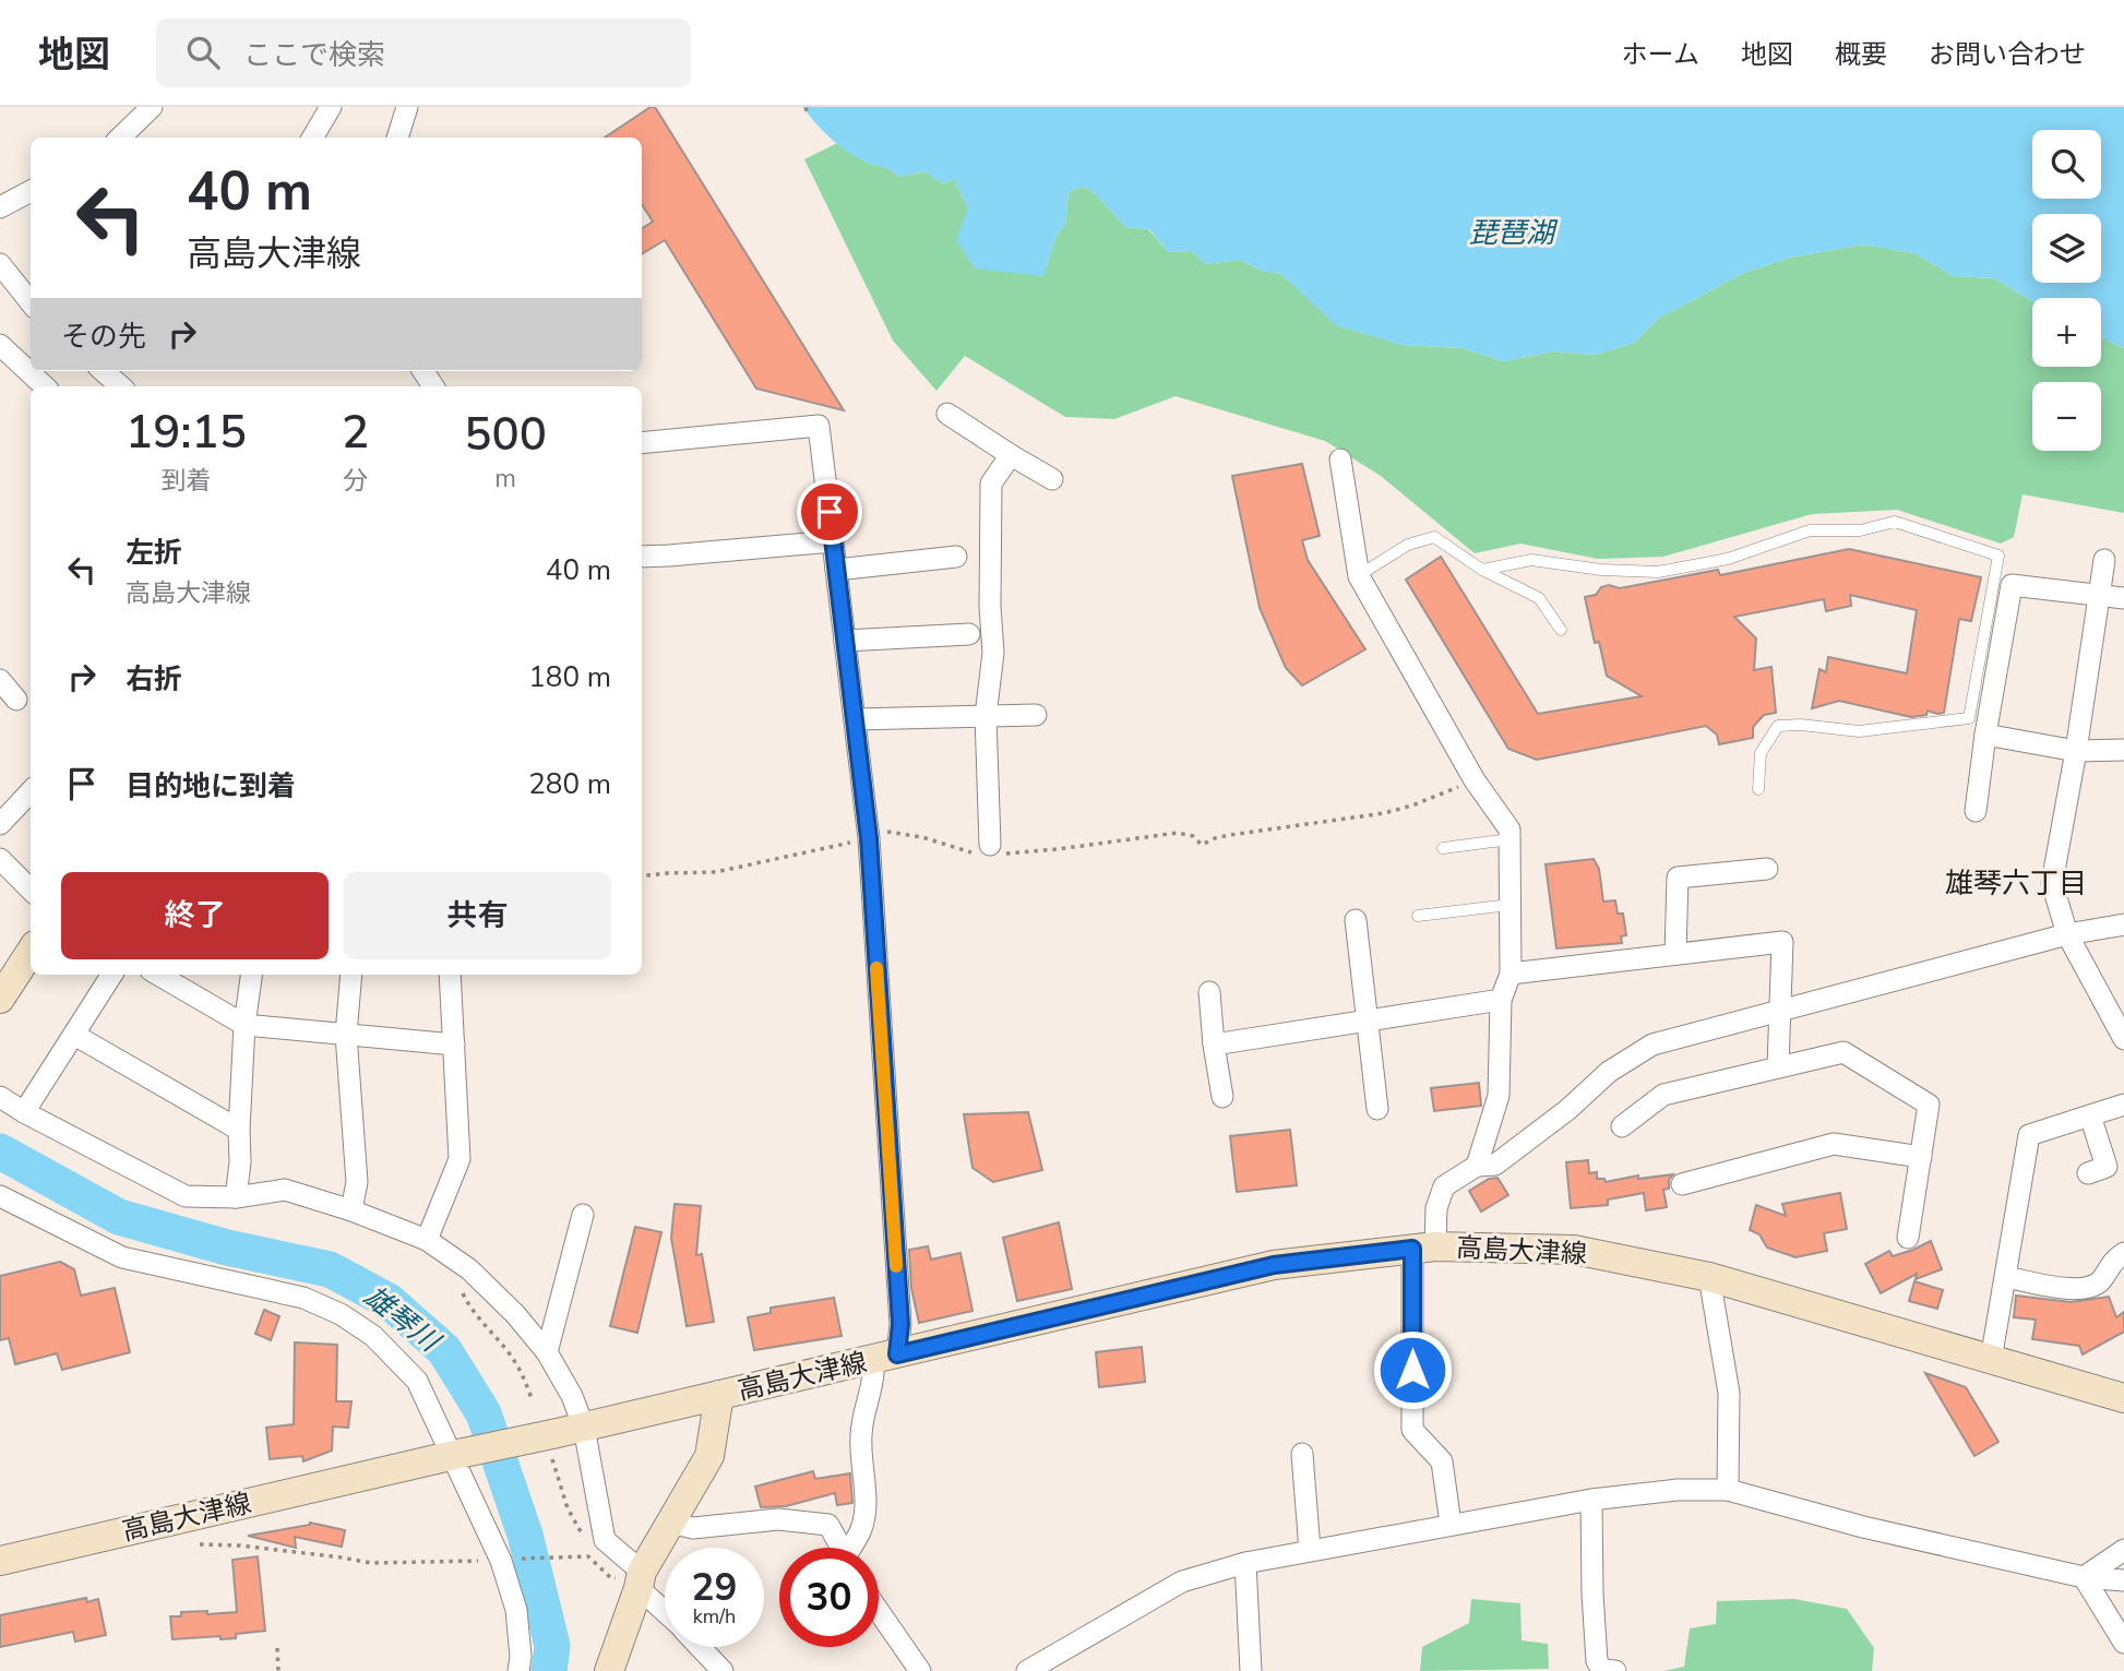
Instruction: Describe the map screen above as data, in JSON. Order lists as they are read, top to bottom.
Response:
{
  "streets": {
    "main road": ["高島大津線"]
  },
  "districts": ["雄琴六丁目"],
  "water": ["琵琶湖", "雄琴川"],
  "page": {
    "header": "地図",
    "search": "ここで検索",
    "nav": [
      "ホーム",
      "地図",
      "概要",
      "お問い合わせ"
    ],
    "map_buttons": ["+", "−"],
    "turn": ["40 m", "高島大津線"],
    "then": "その先",
    "eta": [
      "19:15",
      "到着",
      "2",
      "分",
      "500",
      "m"
    ],
    "list": [
      {
        "name": "左折",
        "note": "高島大津線",
        "value": "40 m"
      },
      {
        "name": "右折",
        "value": "180 m"
      },
      {
        "name": "目的地に到着",
        "value": "280 m"
      }
    ],
    "buttons": ["終了", "共有"],
    "speed": "29 km/h",
    "limit": "30"
  }
}
